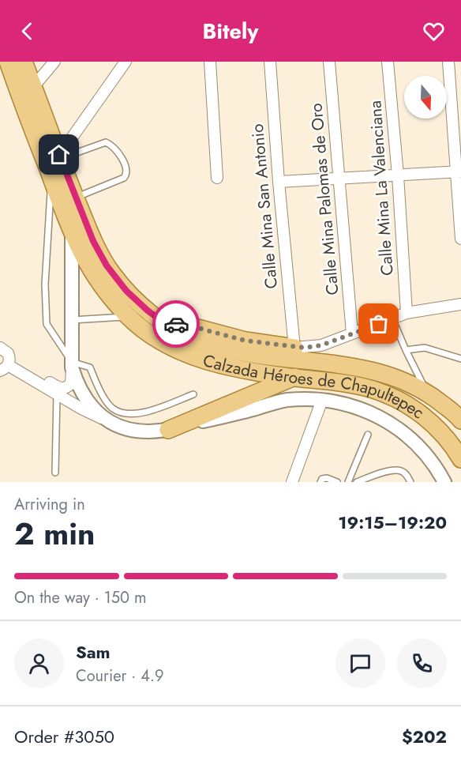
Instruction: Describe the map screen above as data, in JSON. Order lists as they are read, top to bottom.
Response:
{
  "streets": {
    "main road": ["Calzada Héroes de Chapultepec"],
    "street": ["Calle Mina La Valenciana", "Calle Mina Palomas de Oro", "Calle Mina San Antonio"]
  },
  "north": "bottom",
  "page": {
    "header": "Bitely",
    "heading": ["2 min", "Arriving in", "19:15–19:20"],
    "panel": [
      "Sam",
      "Courier · 4.9",
      "Order #3050",
      "$202"
    ],
    "bar": "On the way · 150 m"
  }
}
